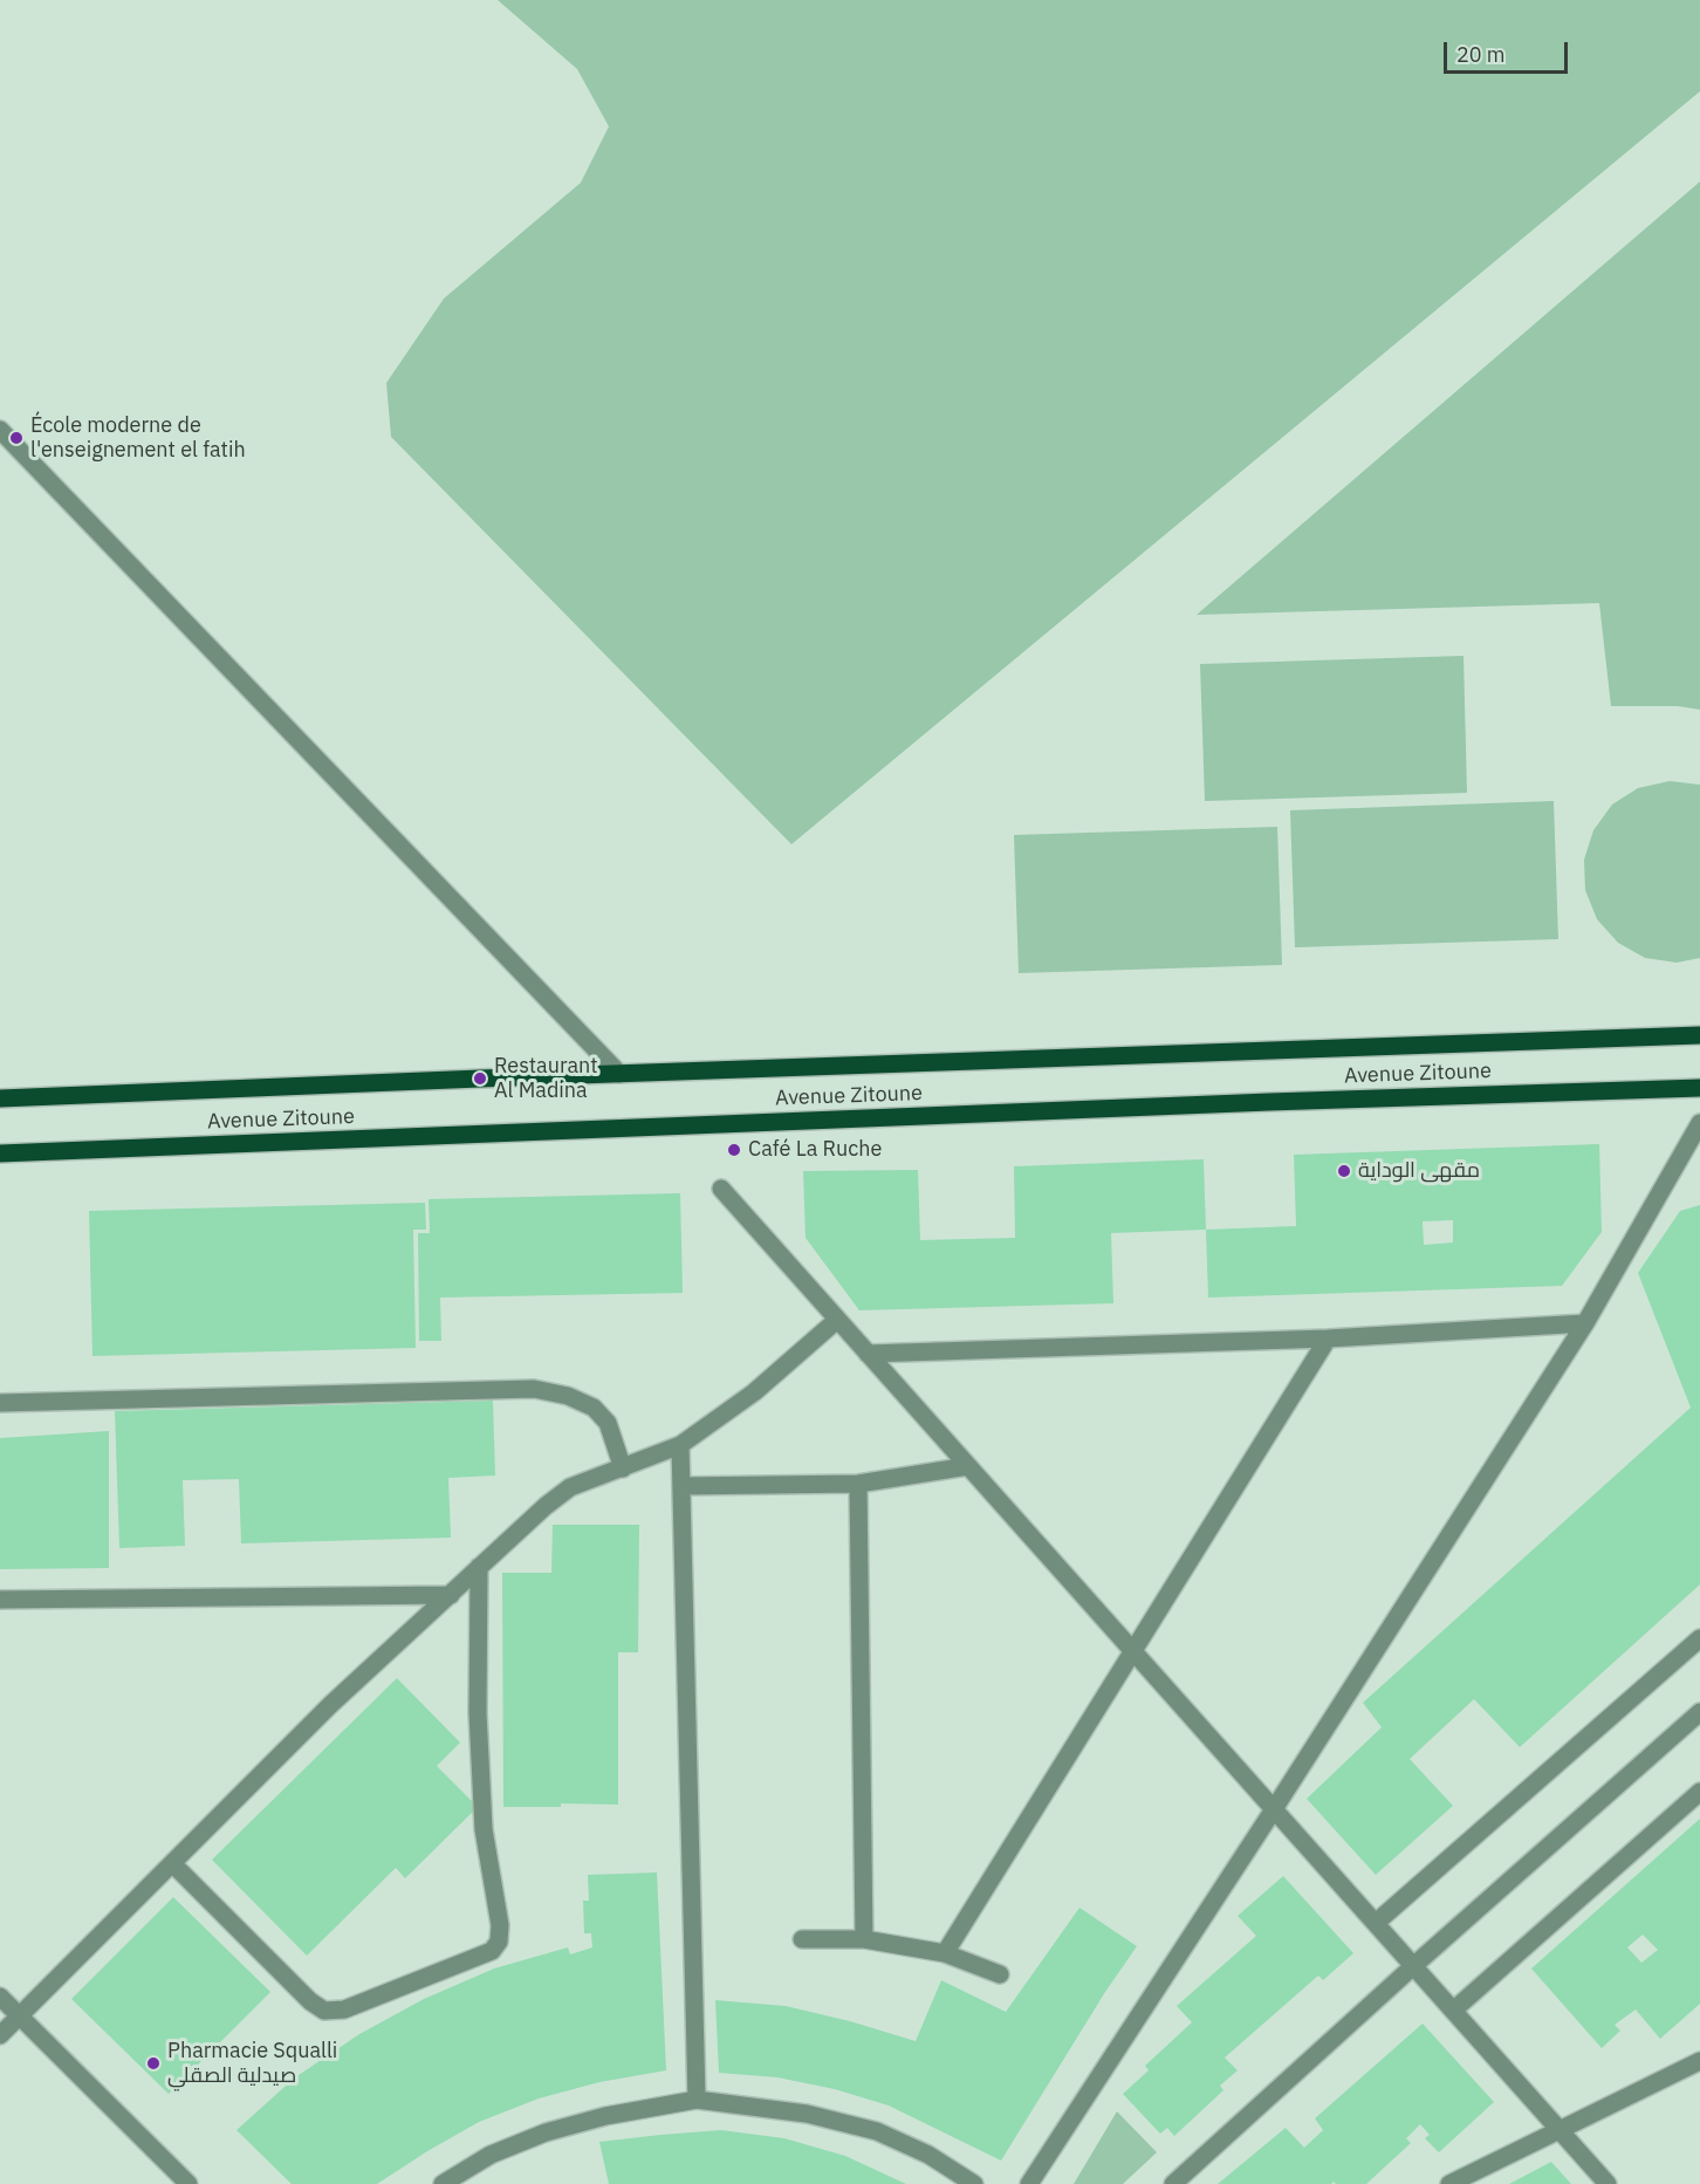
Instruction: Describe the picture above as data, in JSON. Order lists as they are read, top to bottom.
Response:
{
  "streets": {
    "main road": ["Avenue Zitoune"]
  },
  "places": [
    "École moderne de l'enseignement el fatih",
    "Restaurant Al Madina",
    "Café La Ruche",
    "مقهى الوداية",
    "Pharmacie Squalli صيدلية الصقلي"
  ],
  "scale_bar": "20 m"
}
